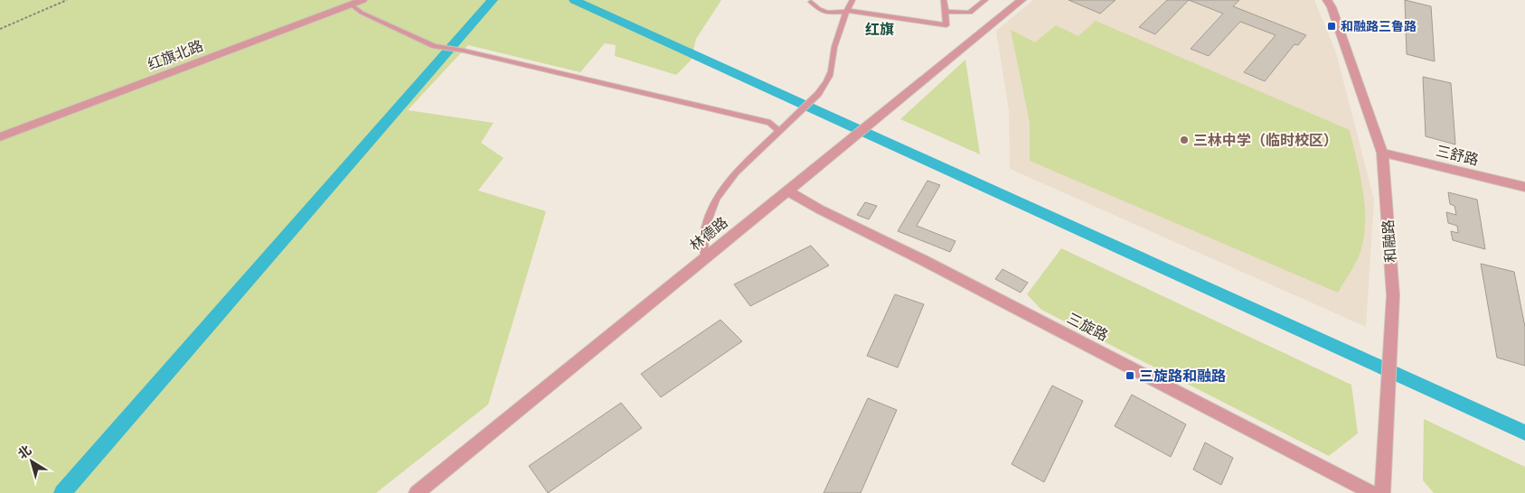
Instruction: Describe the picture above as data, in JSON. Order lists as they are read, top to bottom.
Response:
{
  "streets": {
    "street": [
      "红旗北路",
      "三舒路",
      "林德路",
      "和融路",
      "三旋路"
    ]
  },
  "crossings": [
    ["三舒路", "和融路"],
    ["林德路", "三旋路"]
  ],
  "districts": ["红旗"],
  "places": {
    "transit": ["和融路三鲁路", "三旋路和融路"],
    "other": ["三林中学（临时校区）"]
  },
  "north": "top left"
}
